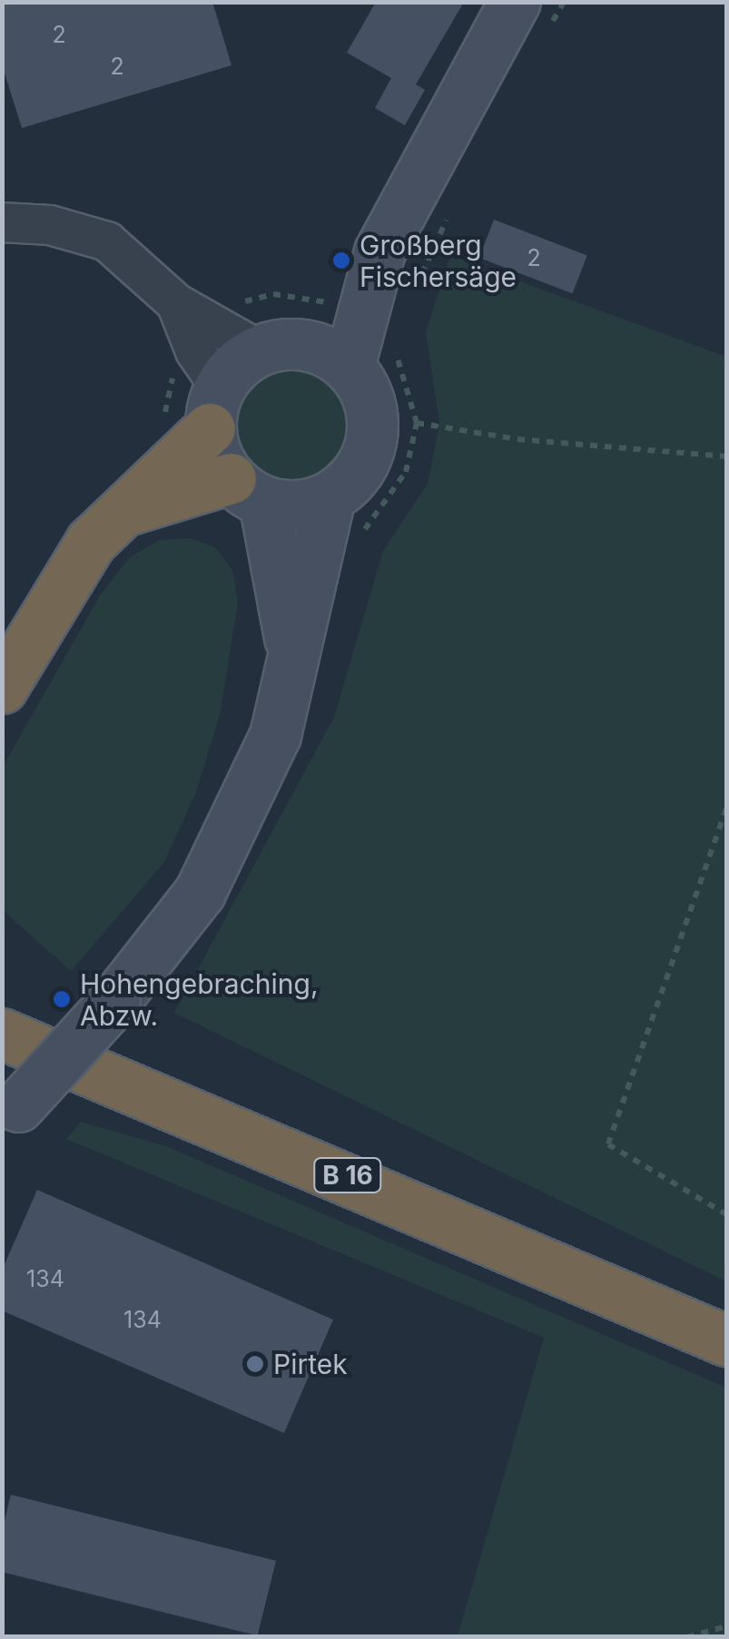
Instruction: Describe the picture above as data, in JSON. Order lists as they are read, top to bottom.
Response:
{
  "streets": {
    "highway": ["B 16"]
  },
  "places": ["Großberg Fischersäge", "Hohengebraching, Abzw.", "Pirtek"],
  "house_numbers": [
    "2",
    "2",
    "2",
    "134",
    "134"
  ]
}
